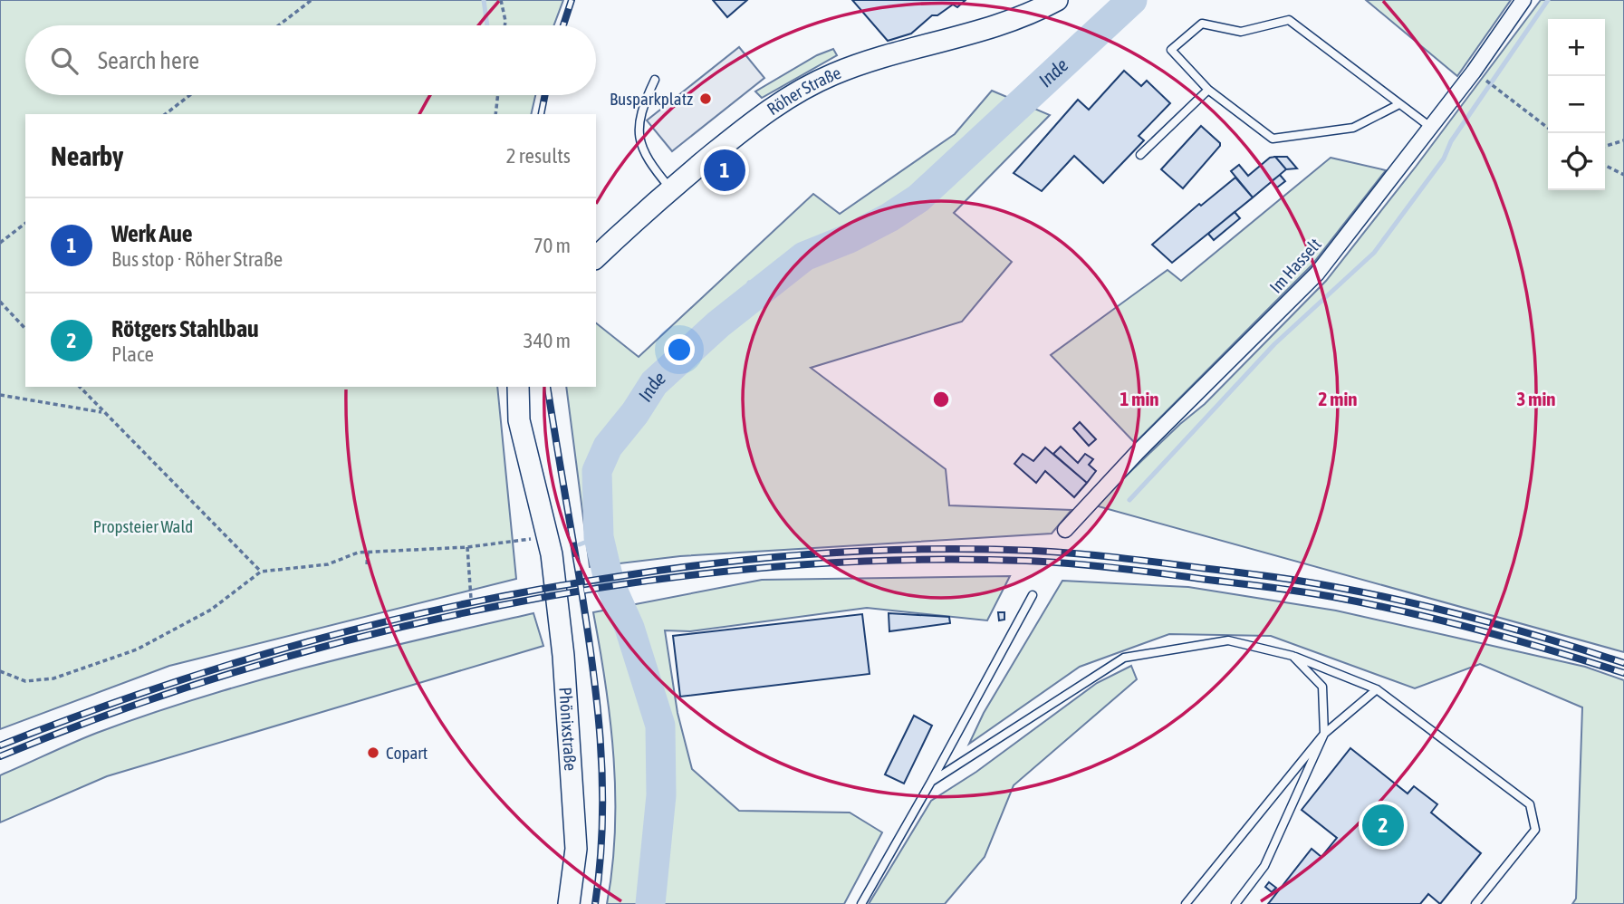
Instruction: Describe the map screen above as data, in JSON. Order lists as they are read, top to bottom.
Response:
{
  "streets": {
    "main road": ["Röher Straße", "Phönixstraße"],
    "street": ["Im Hasselt"]
  },
  "water": ["Inde"],
  "parks": ["Propsteier Wald"],
  "places": ["Busparkplatz", "Copart"],
  "page": {
    "map_buttons": ["+", "−"],
    "search": "Search here",
    "heading": ["Nearby", "2 results"],
    "pins": ["1", "2"],
    "list": [
      {
        "mark": "1",
        "name": "Werk Aue",
        "note": "Bus stop · Röher Straße",
        "value": "70 m"
      },
      {
        "mark": "2",
        "name": "Rötgers Stahlbau",
        "note": "Place",
        "value": "340 m"
      }
    ]
  },
  "rings": ["1 min", "2 min", "3 min"]
}
